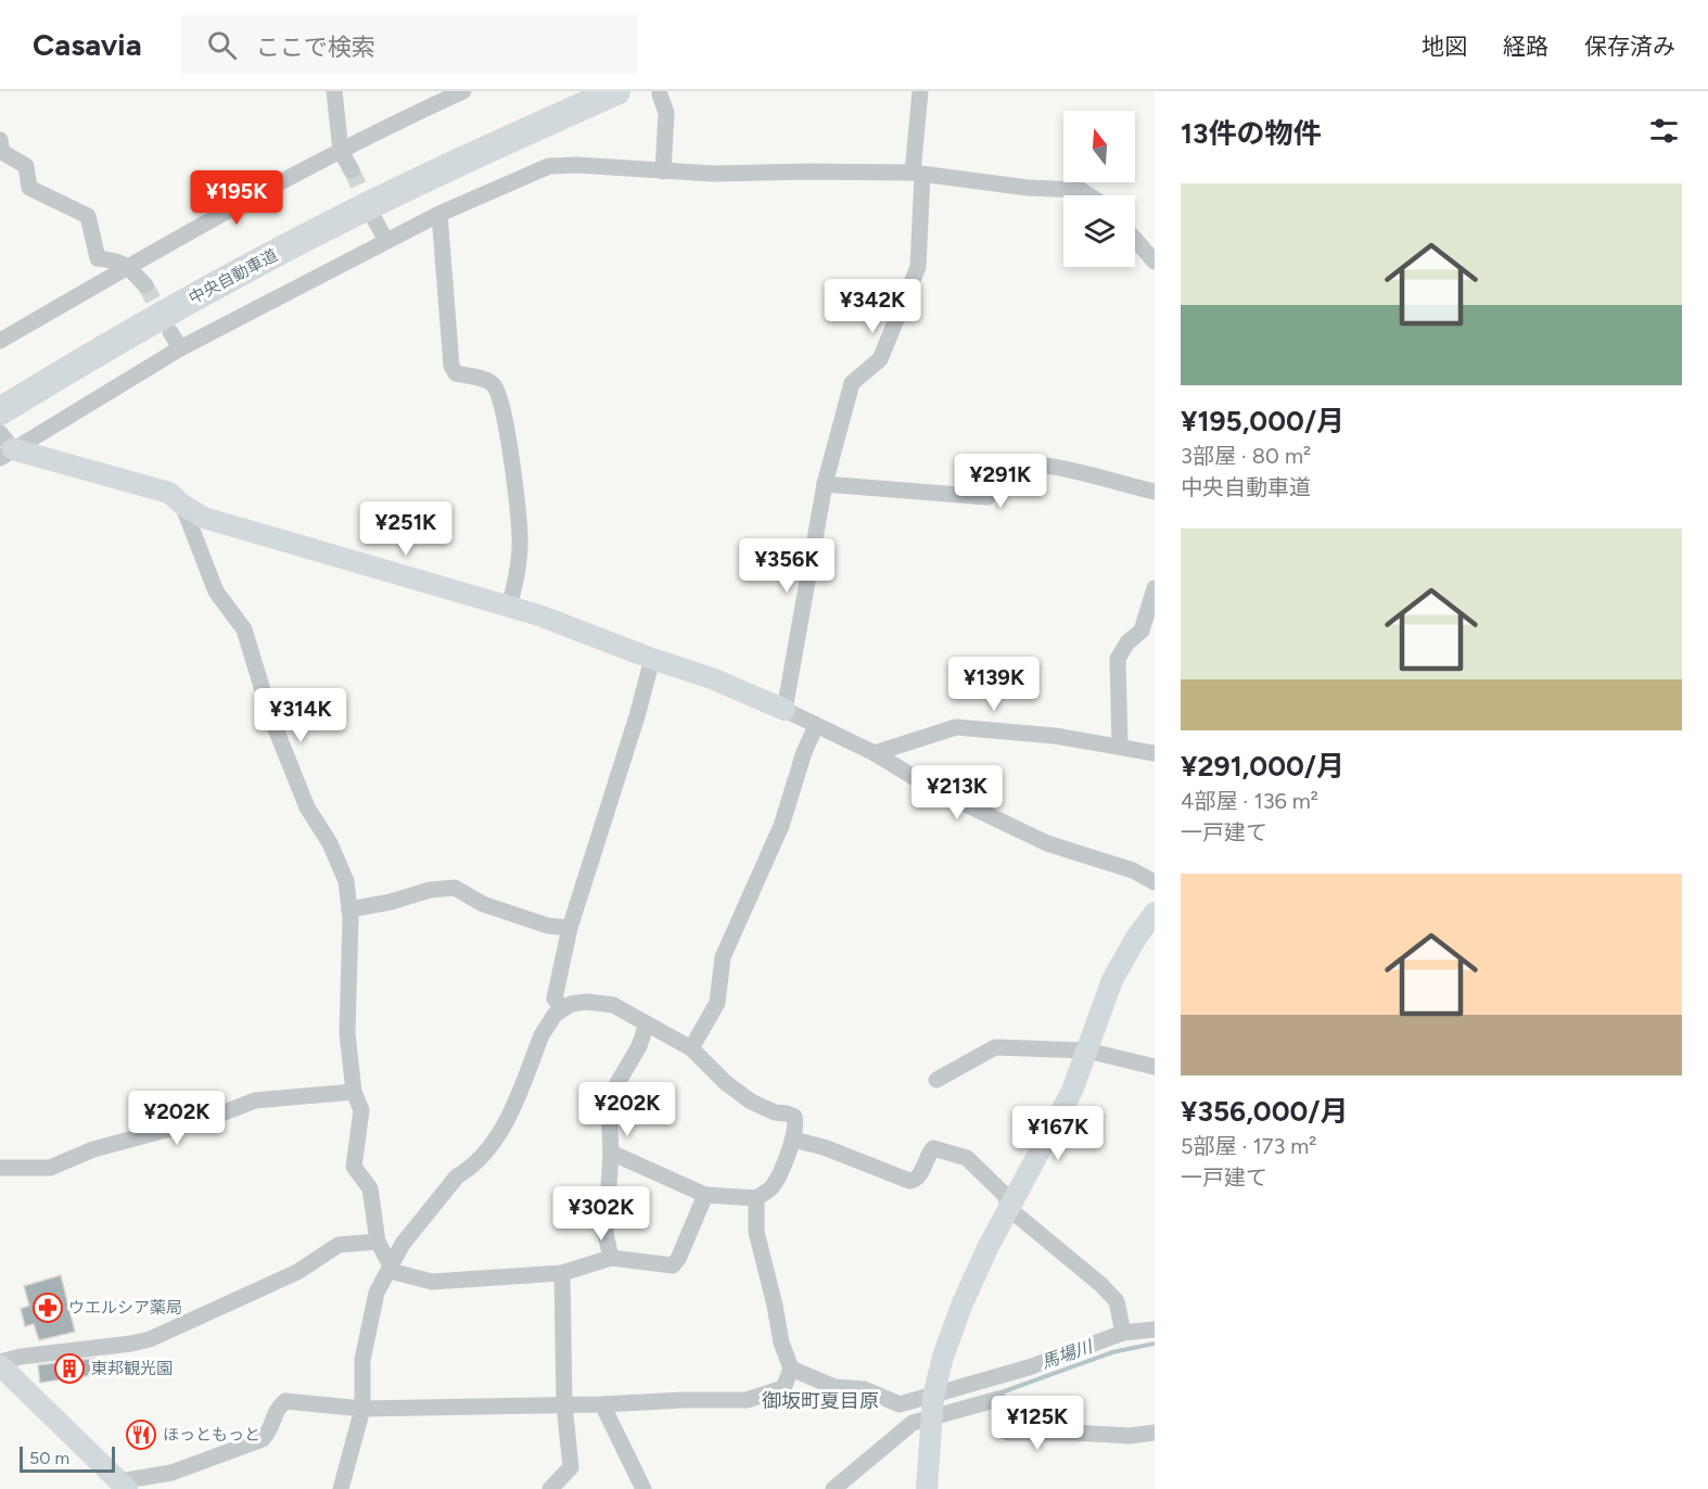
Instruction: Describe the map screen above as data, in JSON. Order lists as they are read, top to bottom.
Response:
{
  "streets": {
    "highway": ["中央自動車道"]
  },
  "districts": ["御坂町夏目原"],
  "water": ["馬場川"],
  "places": {
    "pharmacy": ["ウエルシア薬局"],
    "building": ["東邦観光園"],
    "restaurant": ["ほっともっと"]
  },
  "scale_bar": "50 m",
  "north": "top",
  "page": {
    "header": "Casavia",
    "search": "ここで検索",
    "nav": ["地図", "経路", "保存済み"],
    "heading": "13件の物件",
    "list": [
      {
        "name": "¥195,000/月",
        "note": "3部屋 · 80 m² · 中央自動車道"
      },
      {
        "name": "¥291,000/月",
        "note": "4部屋 · 136 m² · 一戸建て"
      },
      {
        "name": "¥356,000/月",
        "note": "5部屋 · 173 m² · 一戸建て"
      }
    ],
    "price": [
      "¥195K",
      "¥342K",
      "¥291K",
      "¥251K",
      "¥356K",
      "¥139K",
      "¥314K",
      "¥213K",
      "¥202K",
      "¥202K",
      "¥167K",
      "¥302K",
      "¥125K"
    ],
    "scale": "50 m"
  }
}
